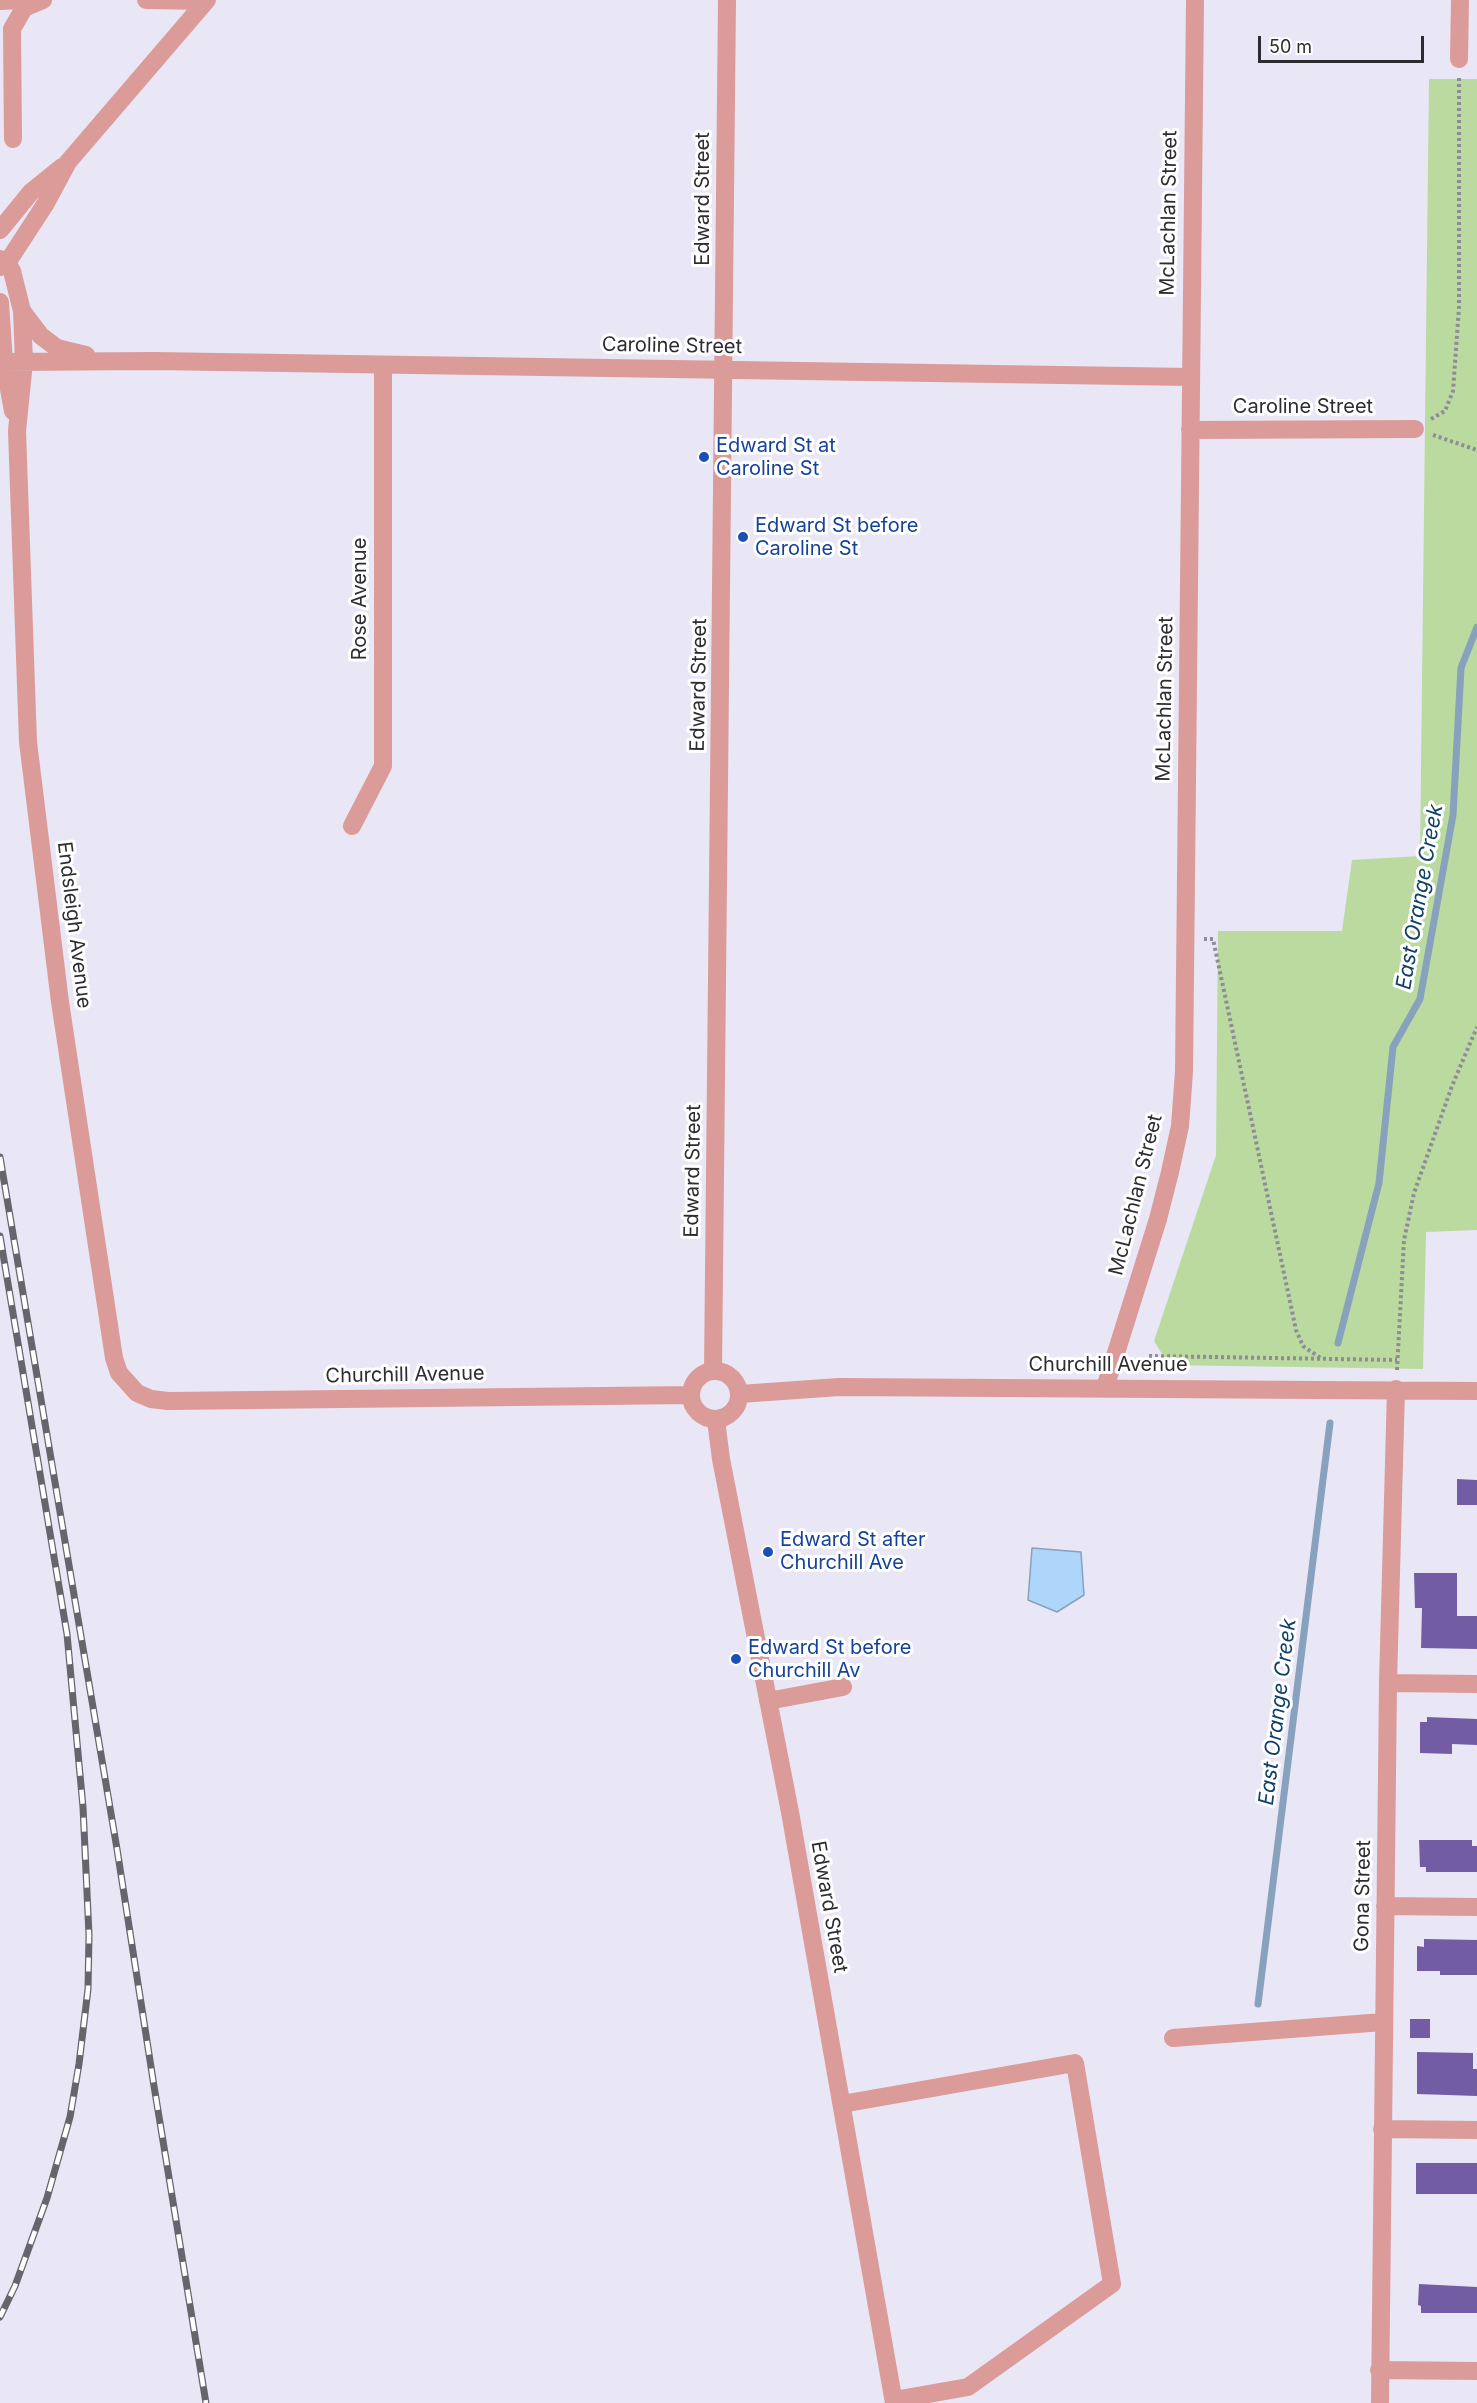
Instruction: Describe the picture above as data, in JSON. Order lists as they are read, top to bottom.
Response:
{
  "streets": {
    "street": [
      "Edward Street",
      "McLachlan Street",
      "Caroline Street",
      "Rose Avenue",
      "Endsleigh Avenue",
      "Churchill Avenue",
      "Gona Street"
    ]
  },
  "crossings": [
    ["Edward Street", "Caroline Street"],
    ["Edward Street", "Churchill Avenue"],
    ["McLachlan Street", "Caroline Street"],
    ["McLachlan Street", "Churchill Avenue"],
    ["Caroline Street", "Rose Avenue"],
    ["Caroline Street", "Endsleigh Avenue"],
    ["Endsleigh Avenue", "Churchill Avenue"],
    ["Churchill Avenue", "Gona Street"]
  ],
  "water": ["East Orange Creek"],
  "places": [
    "Edward St at Caroline St",
    "Edward St before Caroline St",
    "Edward St after Churchill Ave",
    "Edward St before Churchill Av"
  ],
  "scale_bar": "50 m"
}
